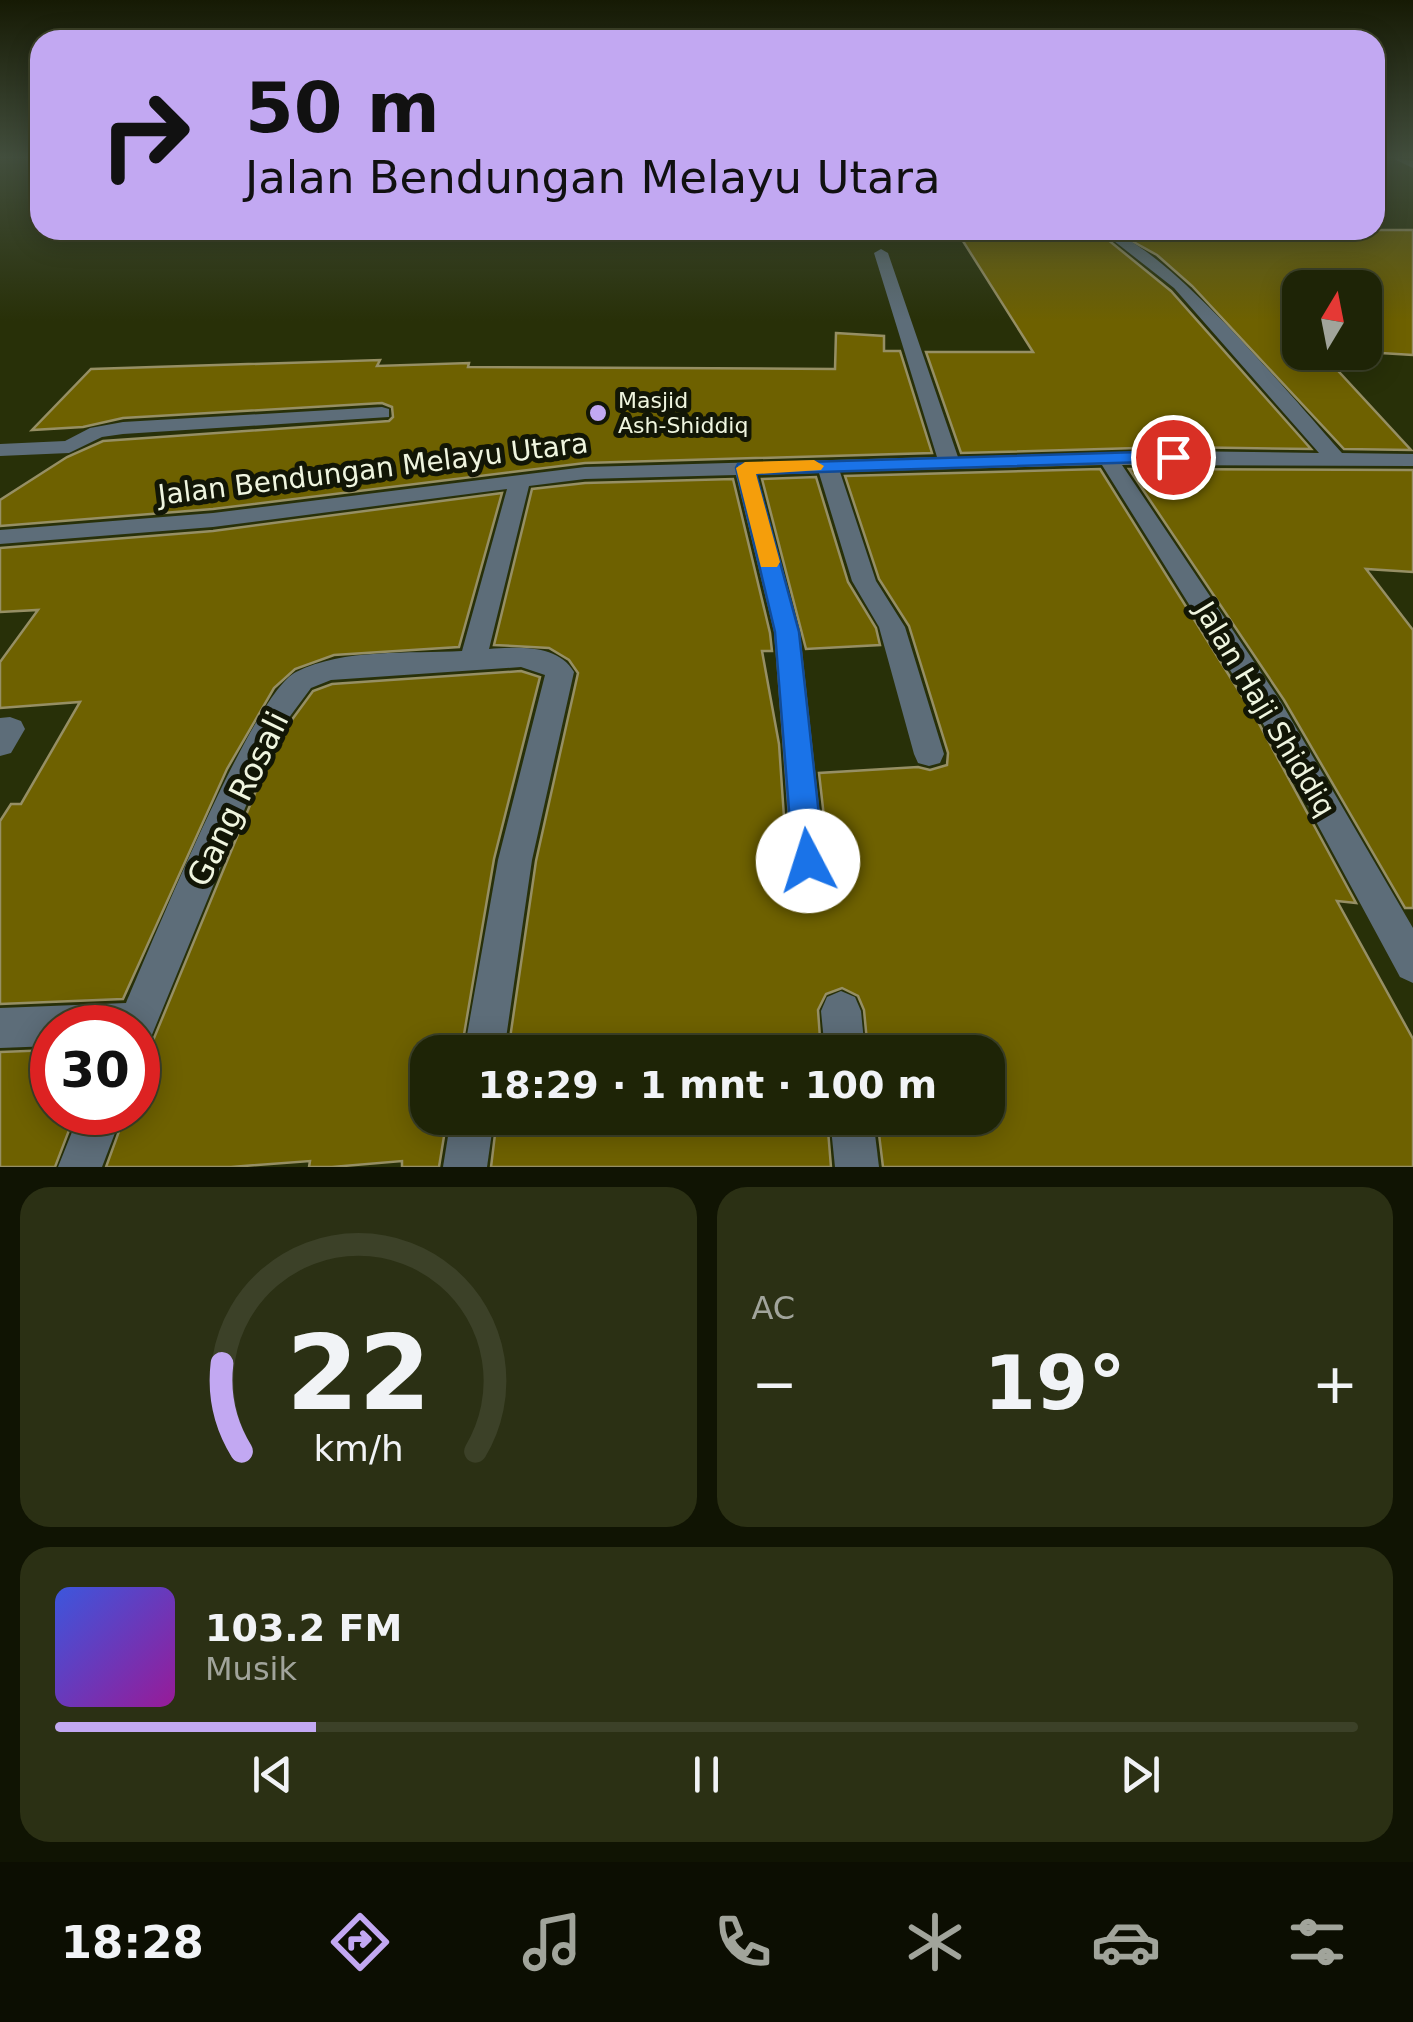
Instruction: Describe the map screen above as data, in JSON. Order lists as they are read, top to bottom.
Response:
{
  "streets": {
    "street": ["Jalan Bendungan Melayu Utara", "Jalan Haji Shiddiq", "Gang Rosali"]
  },
  "crossings": [
    ["Jalan Bendungan Melayu Utara", "Jalan Haji Shiddiq"]
  ],
  "places": ["Masjid Ash-Shiddiq"],
  "north": "top",
  "page": {
    "turn": ["50 m", "Jalan Bendungan Melayu Utara"],
    "limit": "30",
    "trip": "18:29 · 1 mnt · 100 m",
    "tile": "AC",
    "heat": ["−", "19°", "+"],
    "song": ["103.2 FM", "Musik"],
    "tabs": "18:28",
    "gauge": ["22", "km/h"]
  }
}
